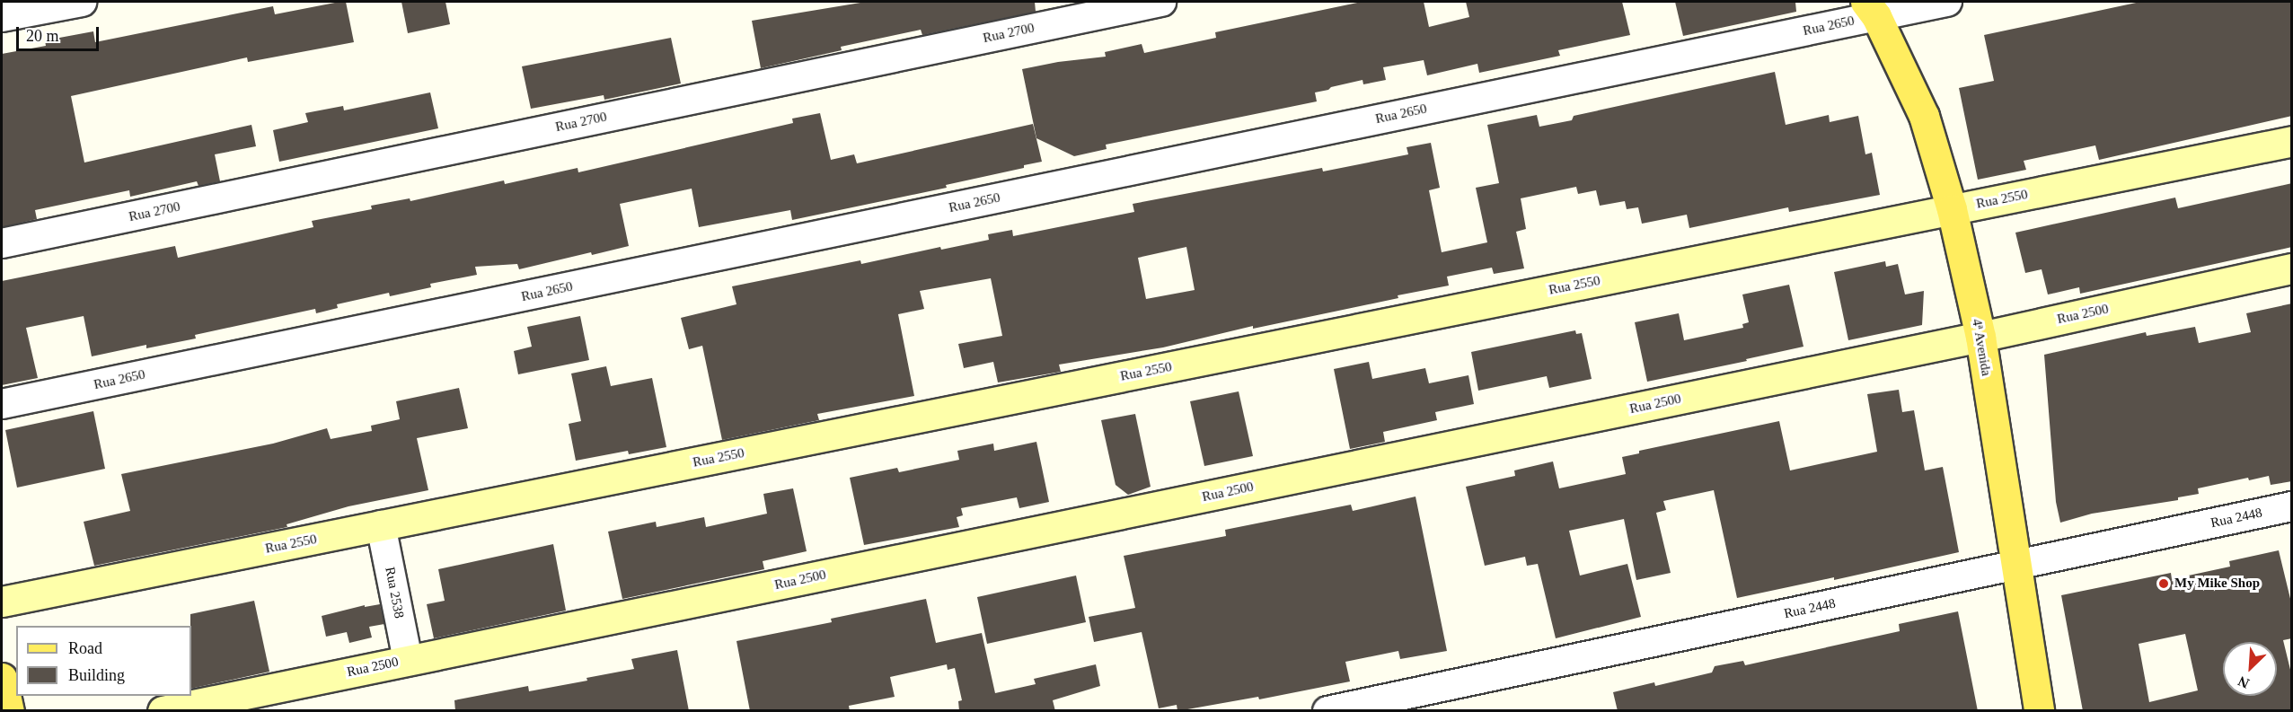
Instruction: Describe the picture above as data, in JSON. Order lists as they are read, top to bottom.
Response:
{
  "streets": {
    "main road": ["Rua 2550", "Rua 2500", "4ª Avenida"],
    "street": [
      "Rua 2650",
      "Rua 2700",
      "Rua 2448",
      "Rua 2538"
    ]
  },
  "crossings": [
    ["Rua 2650", "4ª Avenida"],
    ["Rua 2550", "4ª Avenida"],
    ["Rua 2550", "Rua 2538"],
    ["Rua 2500", "4ª Avenida"],
    ["Rua 2500", "Rua 2538"],
    ["4ª Avenida", "Rua 2448"]
  ],
  "places": ["My Mike Shop"],
  "legend": ["Road", "Building"],
  "scale_bar": "20 m",
  "north": "bottom left"
}
